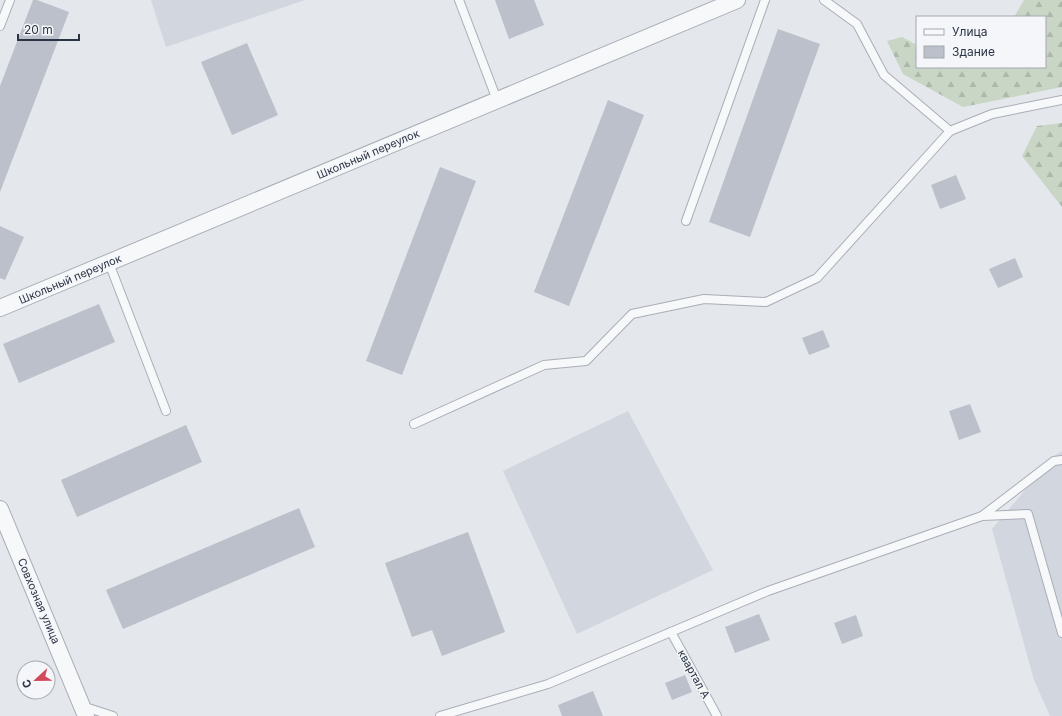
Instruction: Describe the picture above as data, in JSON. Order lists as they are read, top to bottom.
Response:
{
  "streets": {
    "street": ["Школьный переулок", "Совхозная улица"],
    "lane": ["квартал А"]
  },
  "legend": ["Улица", "Здание"],
  "scale_bar": "20 m",
  "north": "left"
}
